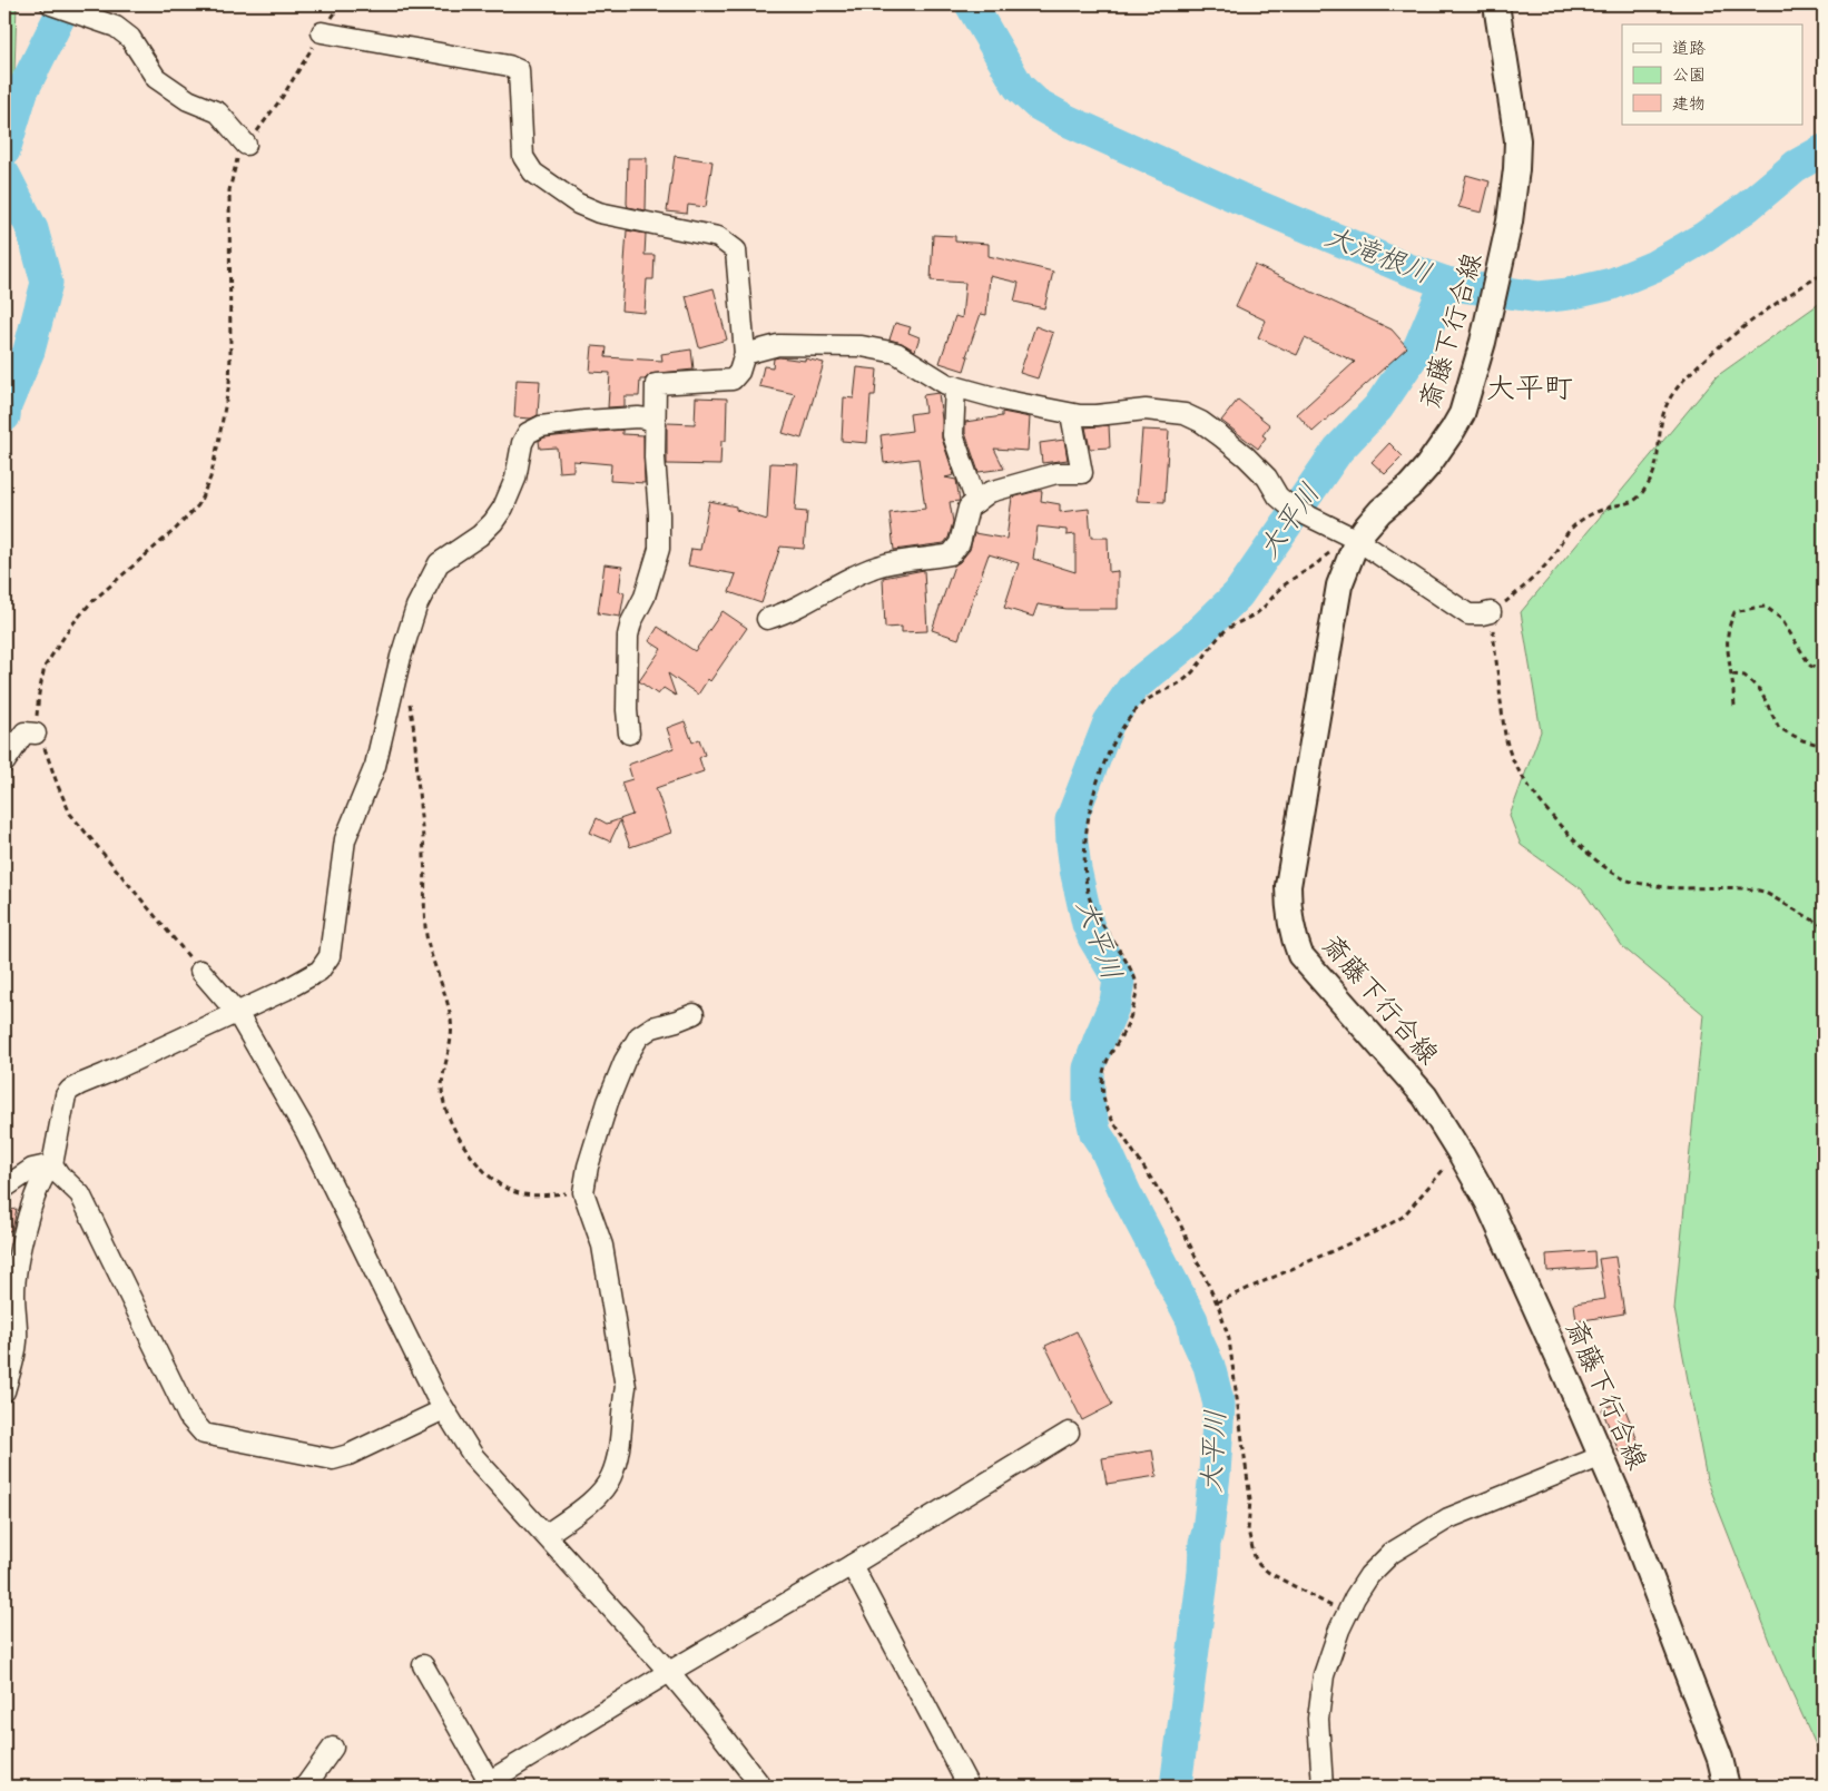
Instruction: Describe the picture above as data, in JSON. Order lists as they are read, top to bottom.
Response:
{
  "streets": {
    "main road": ["斎藤下行合線"]
  },
  "districts": ["大平町"],
  "water": ["大滝根川", "大平川"],
  "legend": ["道路", "公園", "建物"]
}
